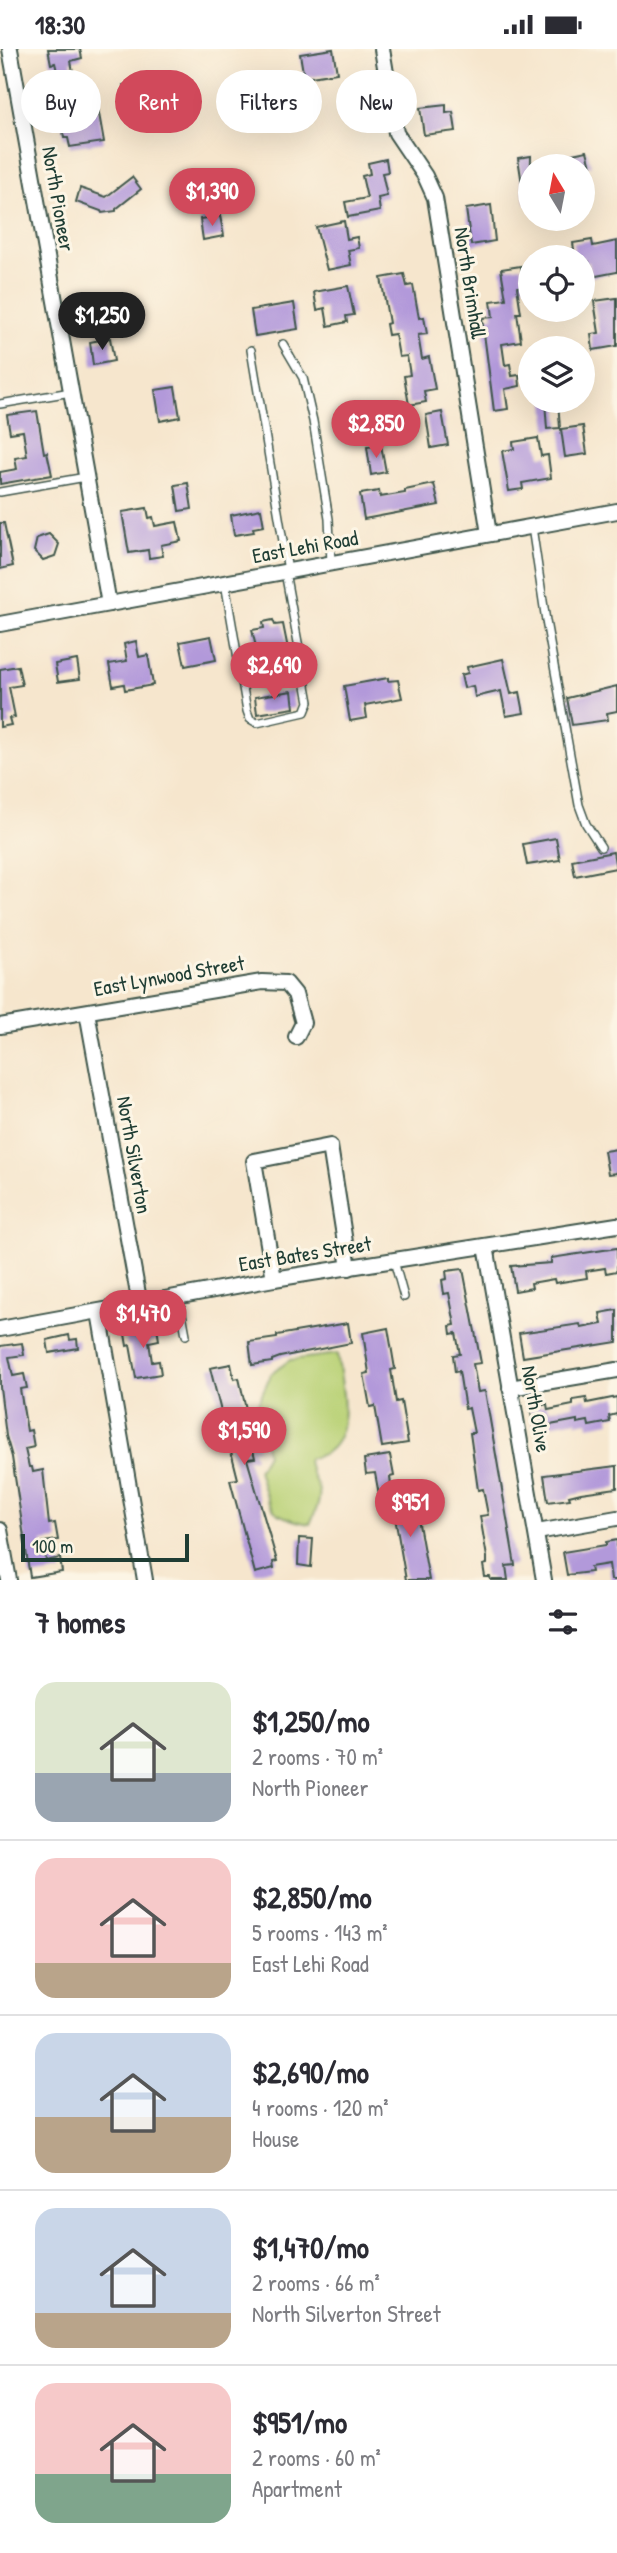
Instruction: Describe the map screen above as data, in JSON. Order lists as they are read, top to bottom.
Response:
{
  "streets": {
    "street": [
      "North Pioneer",
      "North Brimhall",
      "East Lehi Road",
      "East Lynwood Street",
      "North Silverton",
      "East Bates Street",
      "North Olive"
    ]
  },
  "crossings": [
    ["North Pioneer", "East Lehi Road"],
    ["North Brimhall", "East Lehi Road"],
    ["East Lynwood Street", "North Silverton"],
    ["North Silverton", "East Bates Street"],
    ["East Bates Street", "North Olive"]
  ],
  "scale_bar": "100 m",
  "north": "top",
  "page": {
    "status": "18:30",
    "chip": [
      "Buy",
      "Rent",
      "Filters",
      "New"
    ],
    "price": [
      "$1,390",
      "$1,250",
      "$2,850",
      "$2,690",
      "$1,470",
      "$1,590",
      "$951"
    ],
    "scale": "100 m",
    "heading": "7 homes",
    "list": [
      {
        "name": "$1,250/mo",
        "note": "2 rooms · 70 m² · North Pioneer"
      },
      {
        "name": "$2,850/mo",
        "note": "5 rooms · 143 m² · East Lehi Road"
      },
      {
        "name": "$2,690/mo",
        "note": "4 rooms · 120 m² · House"
      },
      {
        "name": "$1,470/mo",
        "note": "2 rooms · 66 m² · North Silverton Street"
      },
      {
        "name": "$951/mo",
        "note": "2 rooms · 60 m² · Apartment"
      }
    ]
  }
}
